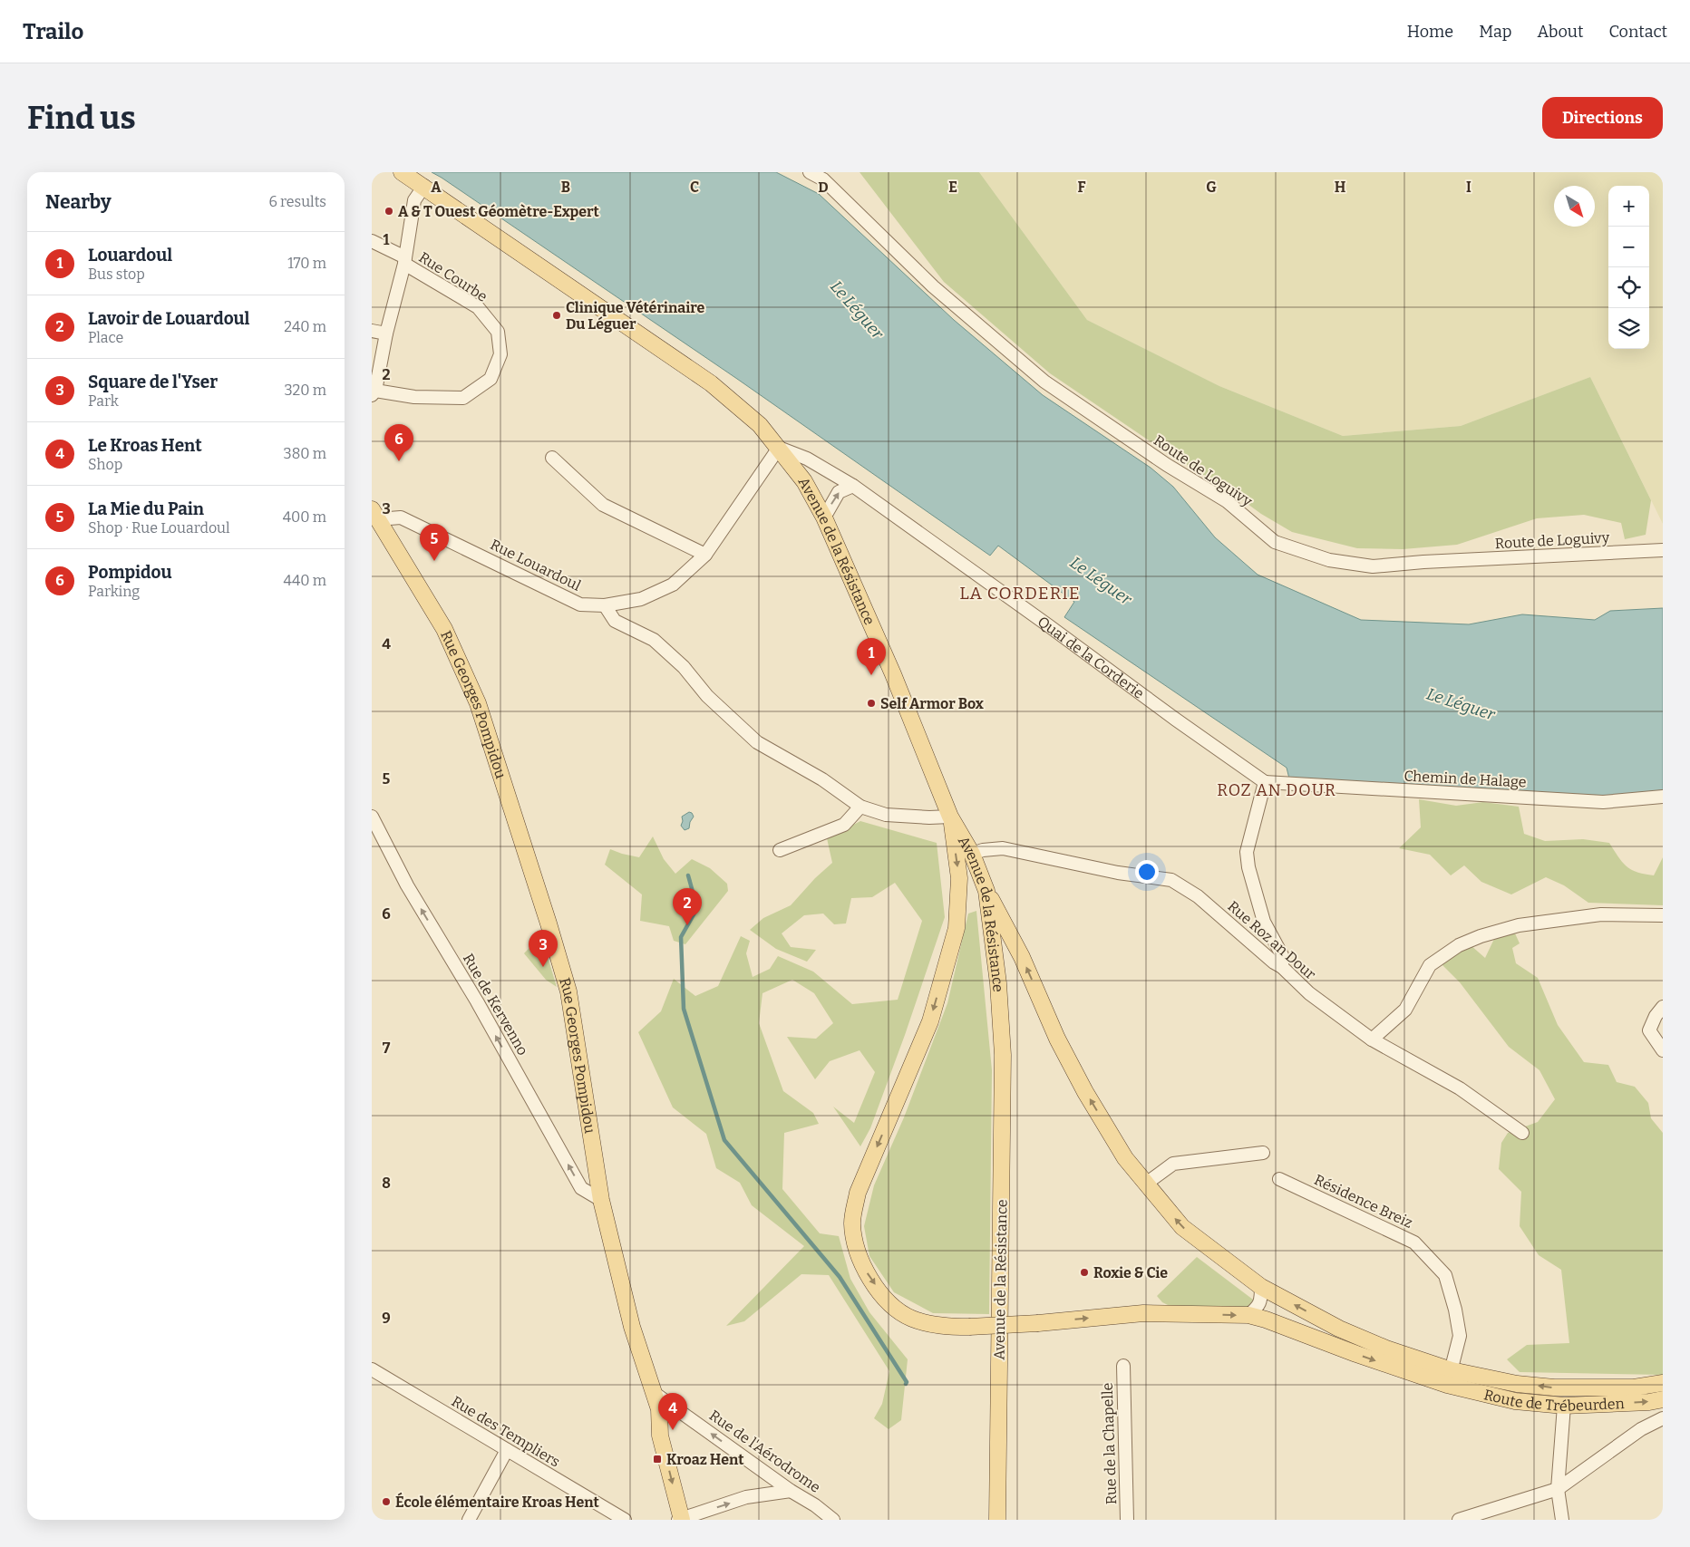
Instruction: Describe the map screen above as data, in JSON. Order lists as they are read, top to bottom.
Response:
{
  "streets": {
    "main road": ["Avenue de la Résistance", "Rue Georges Pompidou", "Route de Trébeurden"],
    "street": [
      "Rue Courbe",
      "Route de Loguivy",
      "Rue Louardoul",
      "Quai de la Corderie",
      "Chemin de Halage",
      "Rue Roz an Dour",
      "Rue de Kervenno",
      "Résidence Breiz",
      "Rue des Templiers",
      "Rue de la Chapelle",
      "Rue de l'Aérodrome"
    ]
  },
  "crossings": [
    ["Avenue de la Résistance", "Rue Louardoul"],
    ["Avenue de la Résistance", "Quai de la Corderie"],
    ["Avenue de la Résistance", "Rue Roz an Dour"],
    ["Rue Louardoul", "Quai de la Corderie"],
    ["Rue Louardoul", "Rue Georges Pompidou"],
    ["Quai de la Corderie", "Chemin de Halage"],
    ["Rue Georges Pompidou", "Rue de Kervenno"],
    ["Rue Georges Pompidou", "Rue de l'Aérodrome"],
    ["Résidence Breiz", "Route de Trébeurden"]
  ],
  "one_way": ["Rue de Kervenno", "Rue de l'Aérodrome"],
  "districts": ["LA CORDERIE", "ROZ AN DOUR"],
  "water": ["Le Léguer"],
  "places": {
    "other": [
      "A & T Ouest Géomètre-Expert",
      "Clinique Vétérinaire Du Léguer",
      "Self Armor Box",
      "Roxie & Cie",
      "École élémentaire Kroas Hent"
    ],
    "transit": ["Kroaz Hent"]
  },
  "north": "bottom right",
  "page": {
    "header": "Trailo",
    "nav": [
      "Home",
      "Map",
      "About",
      "Contact"
    ],
    "buttons": "Directions",
    "title": "Find us",
    "heading": ["Nearby", "6 results"],
    "map_buttons": ["+", "−"],
    "list": [
      {
        "mark": "1",
        "name": "Louardoul",
        "note": "Bus stop",
        "value": "170 m"
      },
      {
        "mark": "2",
        "name": "Lavoir de Louardoul",
        "note": "Place",
        "value": "240 m"
      },
      {
        "mark": "3",
        "name": "Square de l'Yser",
        "note": "Park",
        "value": "320 m"
      },
      {
        "mark": "4",
        "name": "Le Kroas Hent",
        "note": "Shop",
        "value": "380 m"
      },
      {
        "mark": "5",
        "name": "La Mie du Pain",
        "note": "Shop · Rue Louardoul",
        "value": "400 m"
      },
      {
        "mark": "6",
        "name": "Pompidou",
        "note": "Parking",
        "value": "440 m"
      }
    ],
    "pins": [
      "6",
      "5",
      "1",
      "2",
      "3",
      "4"
    ]
  },
  "grid": {
    "columns": [
      "A",
      "B",
      "C",
      "D",
      "E",
      "F",
      "G",
      "H",
      "I"
    ],
    "rows": [
      "1",
      "2",
      "3",
      "4",
      "5",
      "6",
      "7",
      "8",
      "9"
    ]
  }
}
